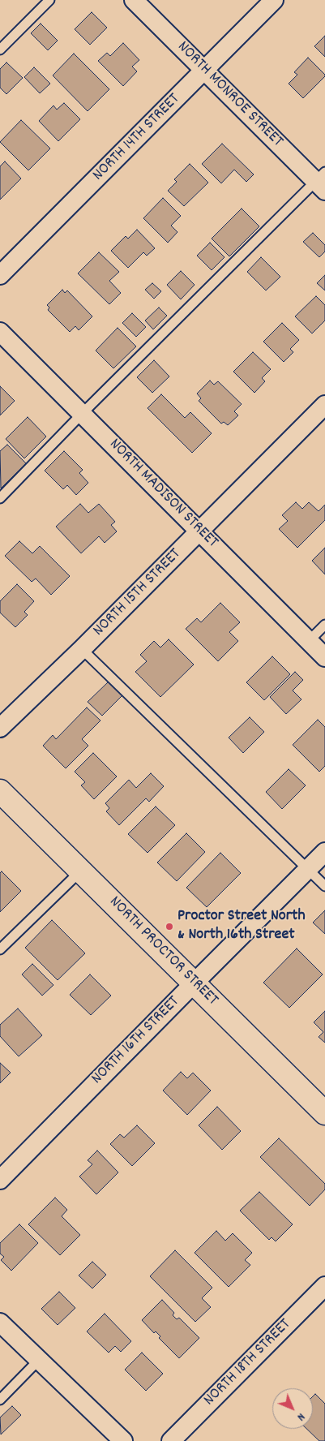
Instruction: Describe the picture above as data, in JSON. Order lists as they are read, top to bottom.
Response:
{
  "streets": {
    "street": [
      "NORTH MONROE STREET",
      "NORTH 14TH STREET",
      "NORTH MADISON STREET",
      "NORTH 15TH STREET",
      "NORTH PROCTOR STREET",
      "NORTH 16TH STREET",
      "NORTH 18TH STREET"
    ]
  },
  "crossings": [
    ["NORTH MONROE STREET", "NORTH 14TH STREET"],
    ["NORTH MADISON STREET", "NORTH 15TH STREET"],
    ["NORTH PROCTOR STREET", "NORTH 16TH STREET"]
  ],
  "places": ["Proctor Street North & North 16th Street"],
  "north": "bottom right"
}
